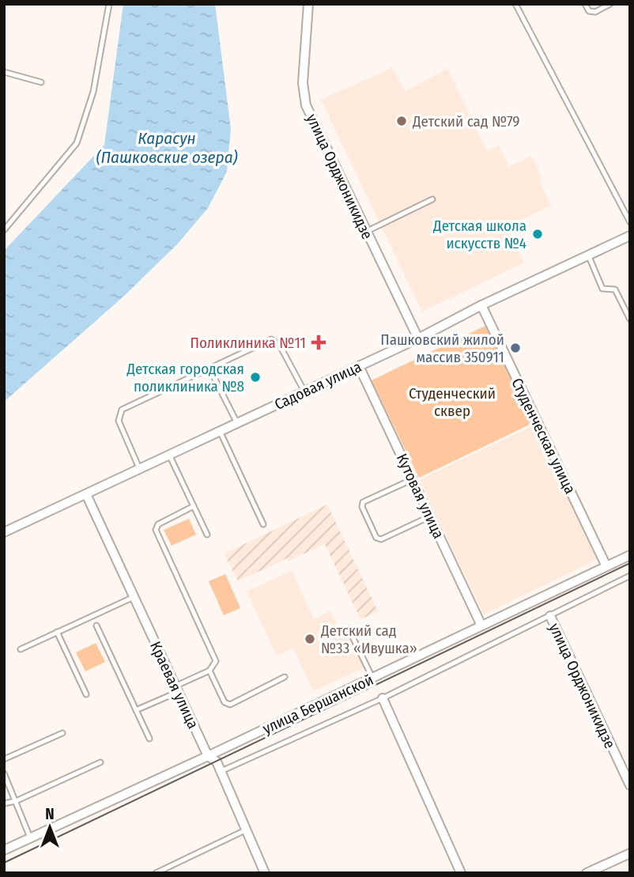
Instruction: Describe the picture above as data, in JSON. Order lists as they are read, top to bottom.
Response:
{
  "streets": {
    "street": [
      "улица Орджоникидзе",
      "Садовая улица",
      "Студенческая улица",
      "Кутовая улица",
      "Краевая улица",
      "улица Бершанской"
    ]
  },
  "crossings": [
    ["улица Орджоникидзе", "Садовая улица"],
    ["Садовая улица", "Студенческая улица"],
    ["Садовая улица", "Кутовая улица"],
    ["Садовая улица", "Краевая улица"],
    ["Студенческая улица", "улица Бершанской"],
    ["Кутовая улица", "улица Бершанской"],
    ["Краевая улица", "улица Бершанской"]
  ],
  "water": ["Карасун (Пашковские озера)"],
  "parks": ["Студенческий сквер"],
  "places": {
    "other": [
      "Детский сад №79",
      "Детская школа искусств №4",
      "Пашковский жилой массив 350911",
      "Детская городская поликлиника №8",
      "Детский сад №33 «Ивушка»"
    ],
    "health": ["Поликлиника №11"]
  },
  "north": "top"
}
